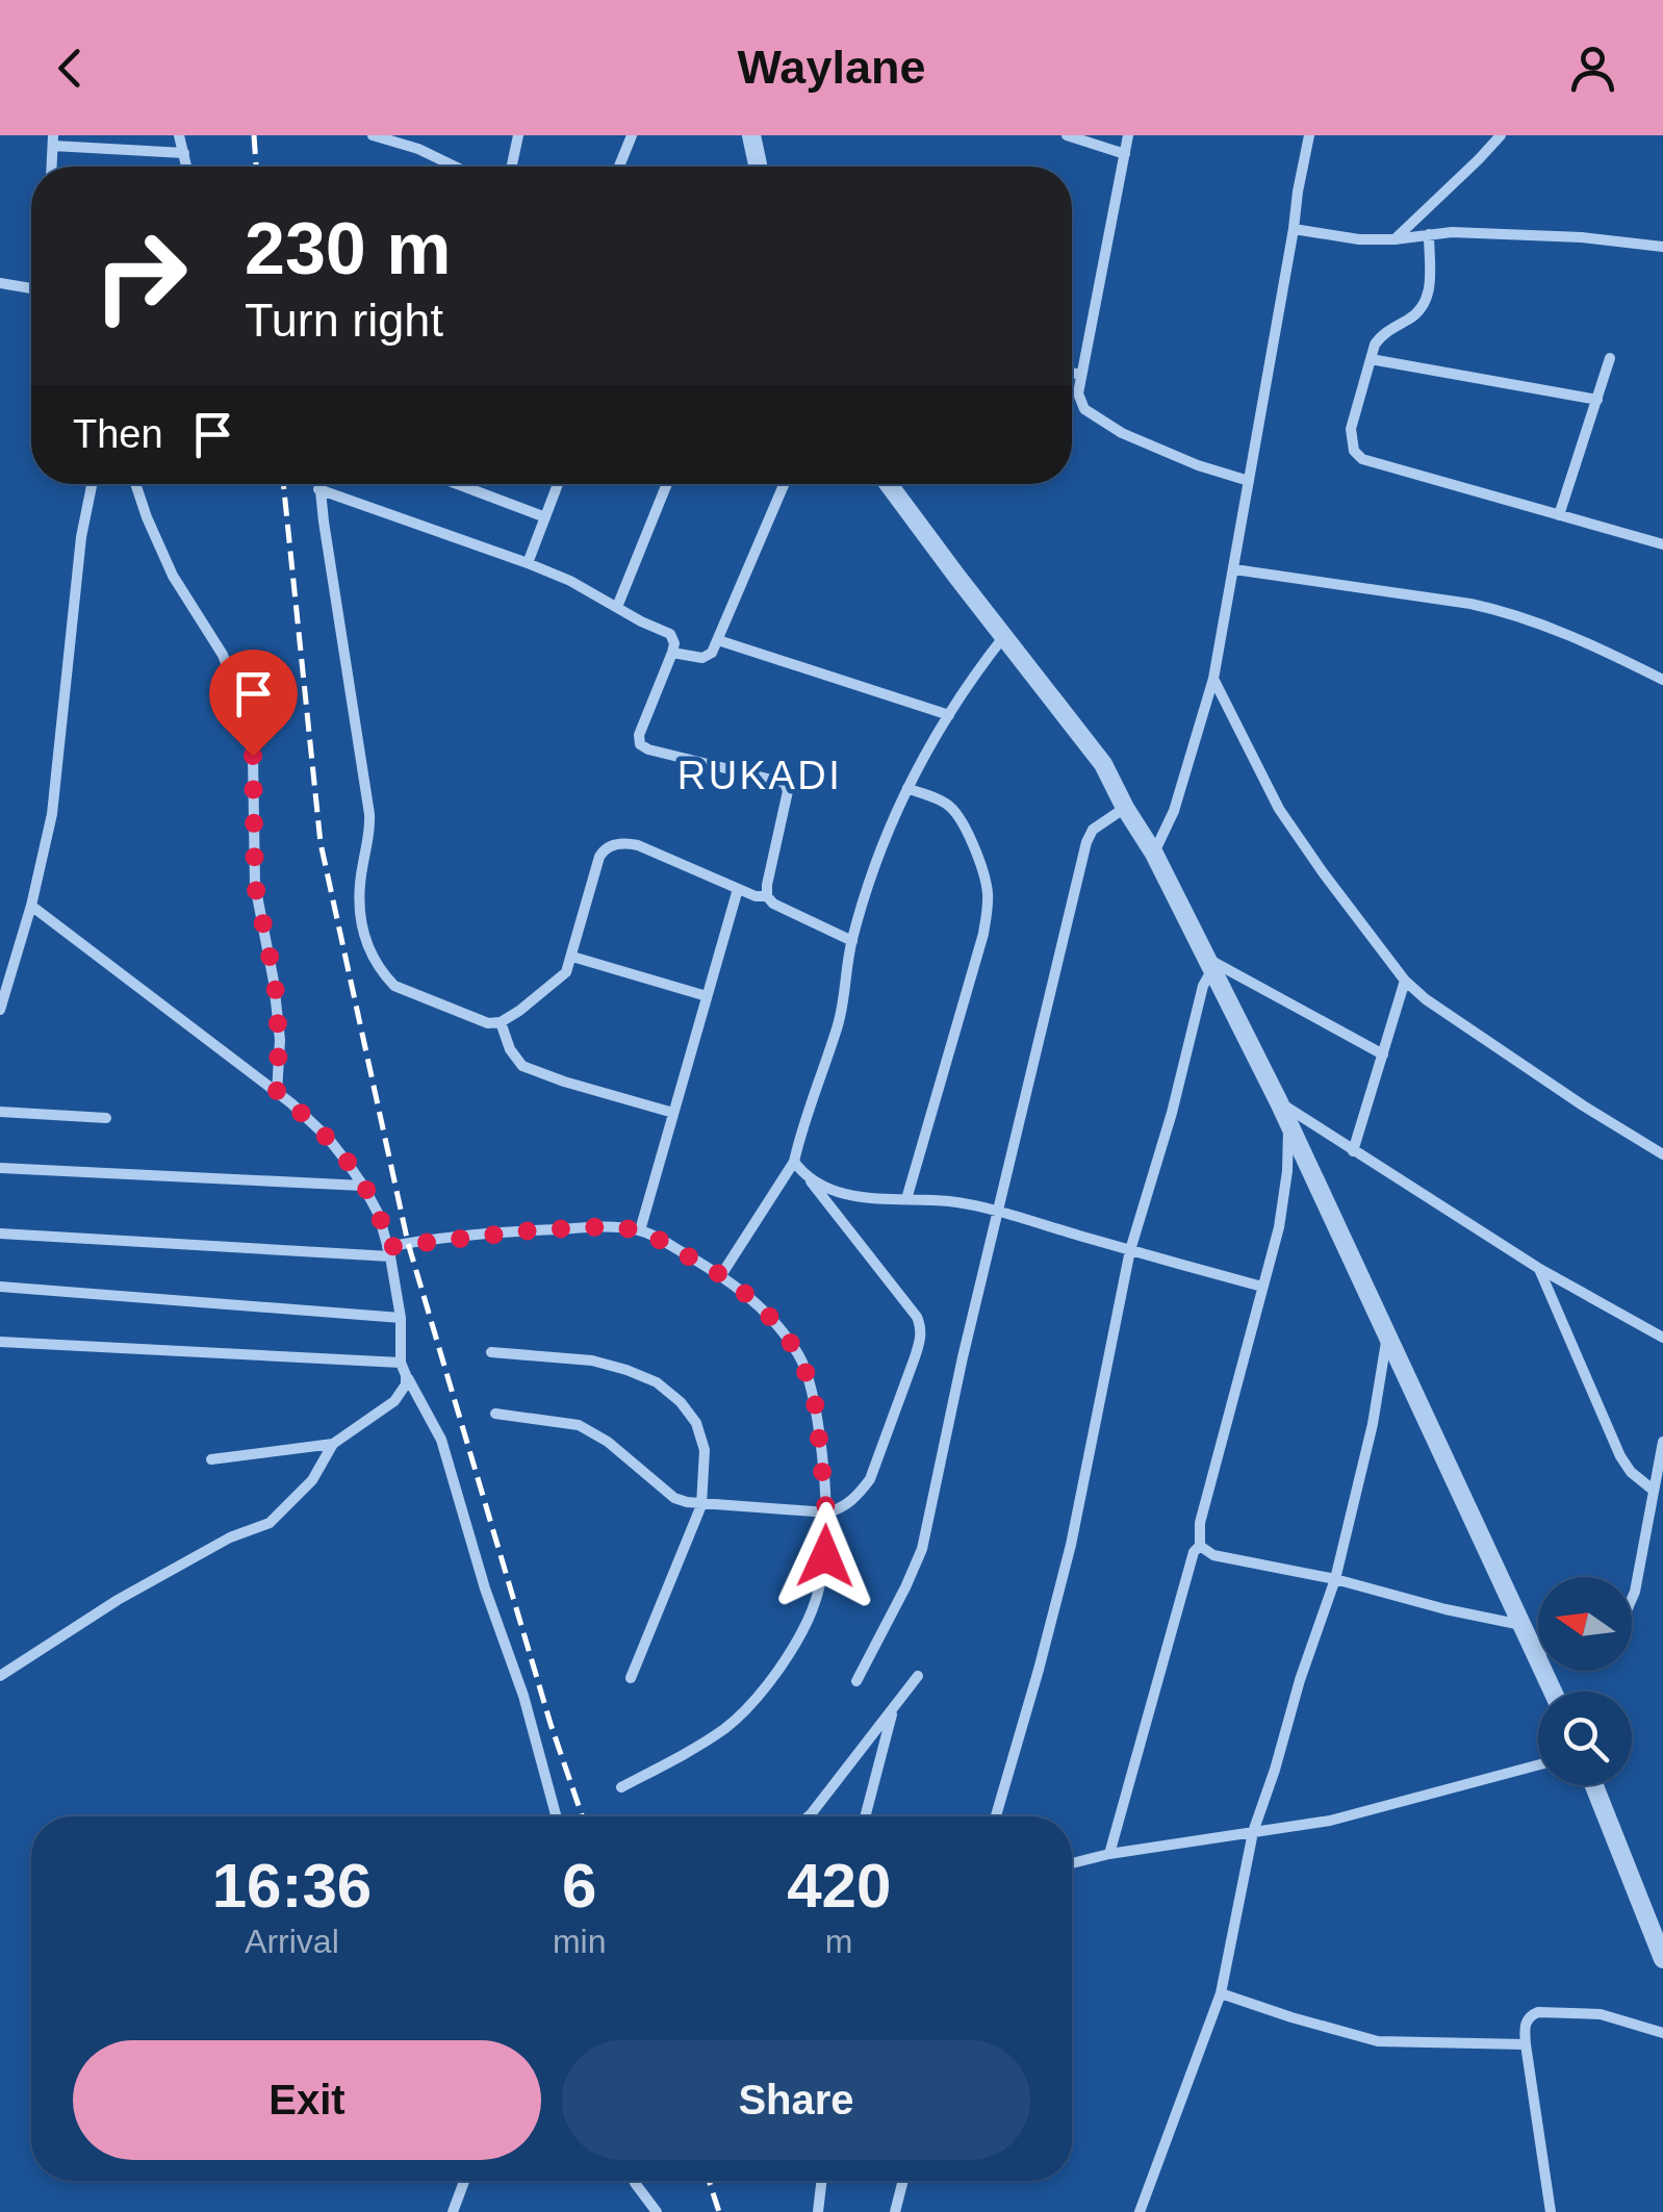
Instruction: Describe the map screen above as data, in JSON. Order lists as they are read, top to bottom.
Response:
{
  "districts": ["RUKADI"],
  "north": "left",
  "page": {
    "header": "Waylane",
    "turn": ["230 m", "Turn right"],
    "then": "Then",
    "eta": [
      "16:36",
      "Arrival",
      "6",
      "min",
      "420",
      "m"
    ],
    "buttons": ["Exit", "Share"]
  }
}
